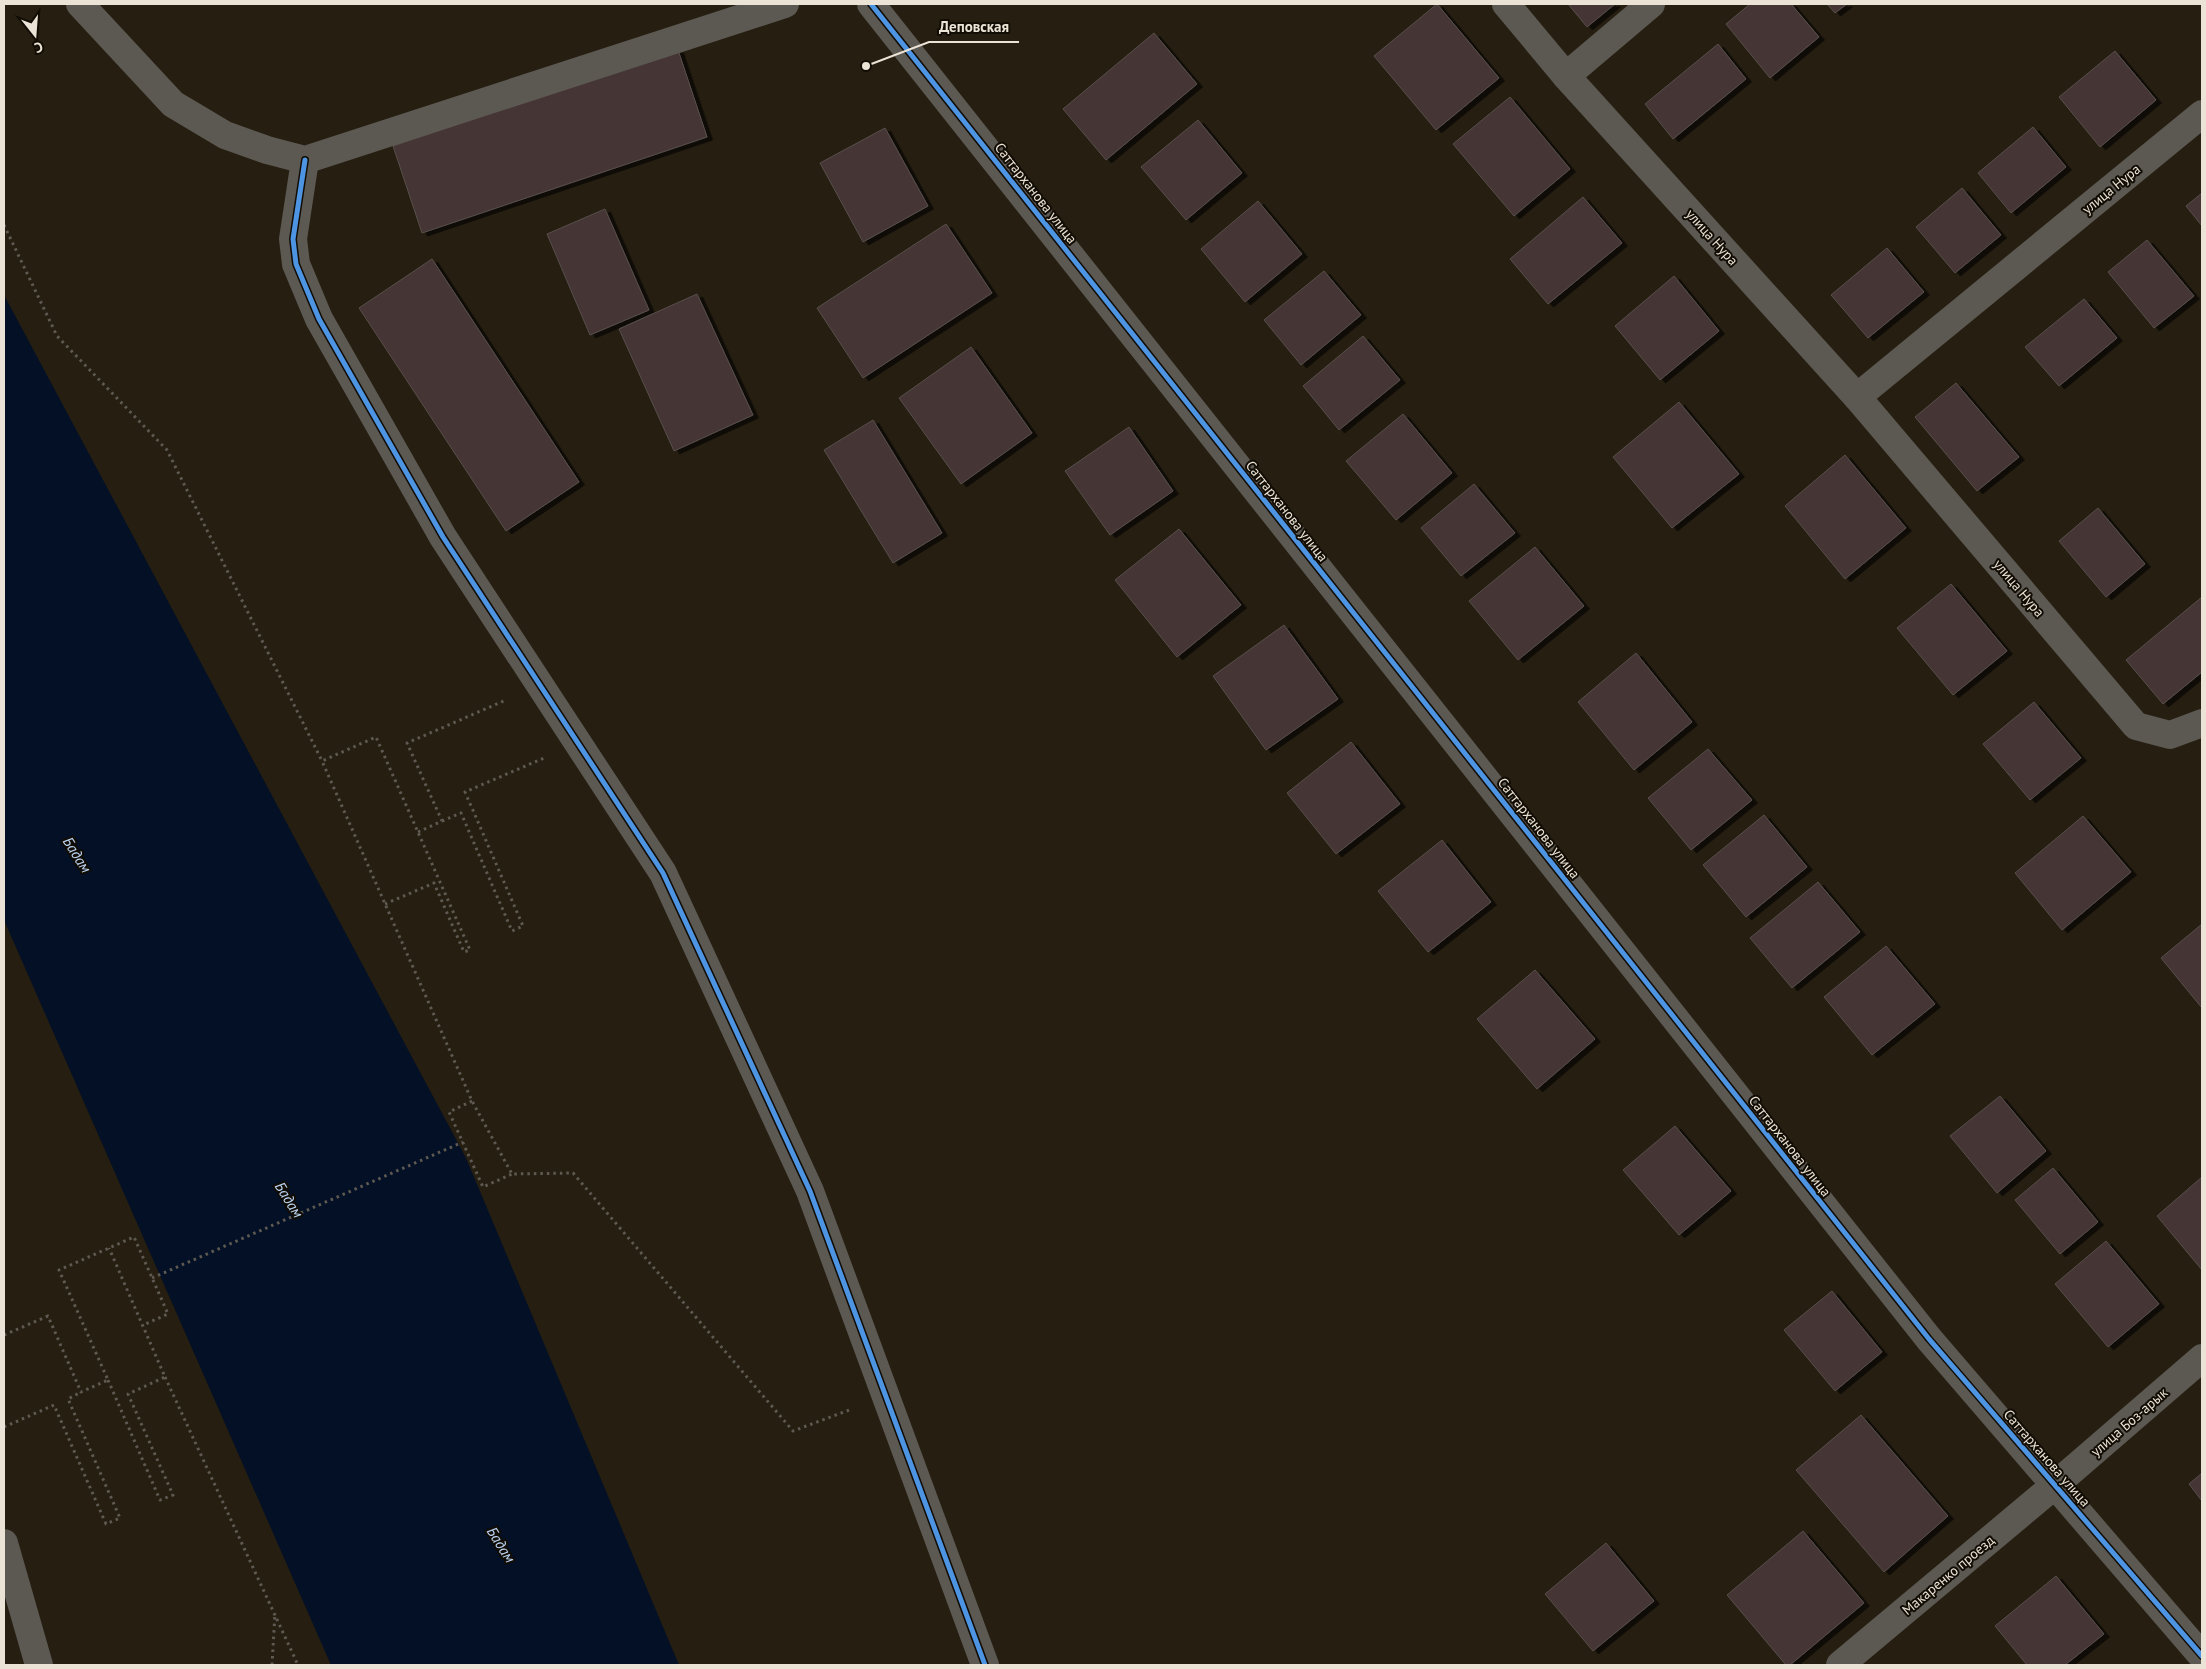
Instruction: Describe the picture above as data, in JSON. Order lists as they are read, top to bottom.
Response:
{
  "streets": {
    "street": [
      "улица Нура",
      "Саттарханова улица",
      "улица Боз-арык",
      "Макаренко проезд"
    ]
  },
  "crossings": [
    ["Саттарханова улица", "улица Боз-арык"],
    ["Саттарханова улица", "Макаренко проезд"],
    ["улица Боз-арык", "Макаренко проезд"]
  ],
  "water": ["Бадам"],
  "places": ["Деповская"],
  "north": "bottom"
}
